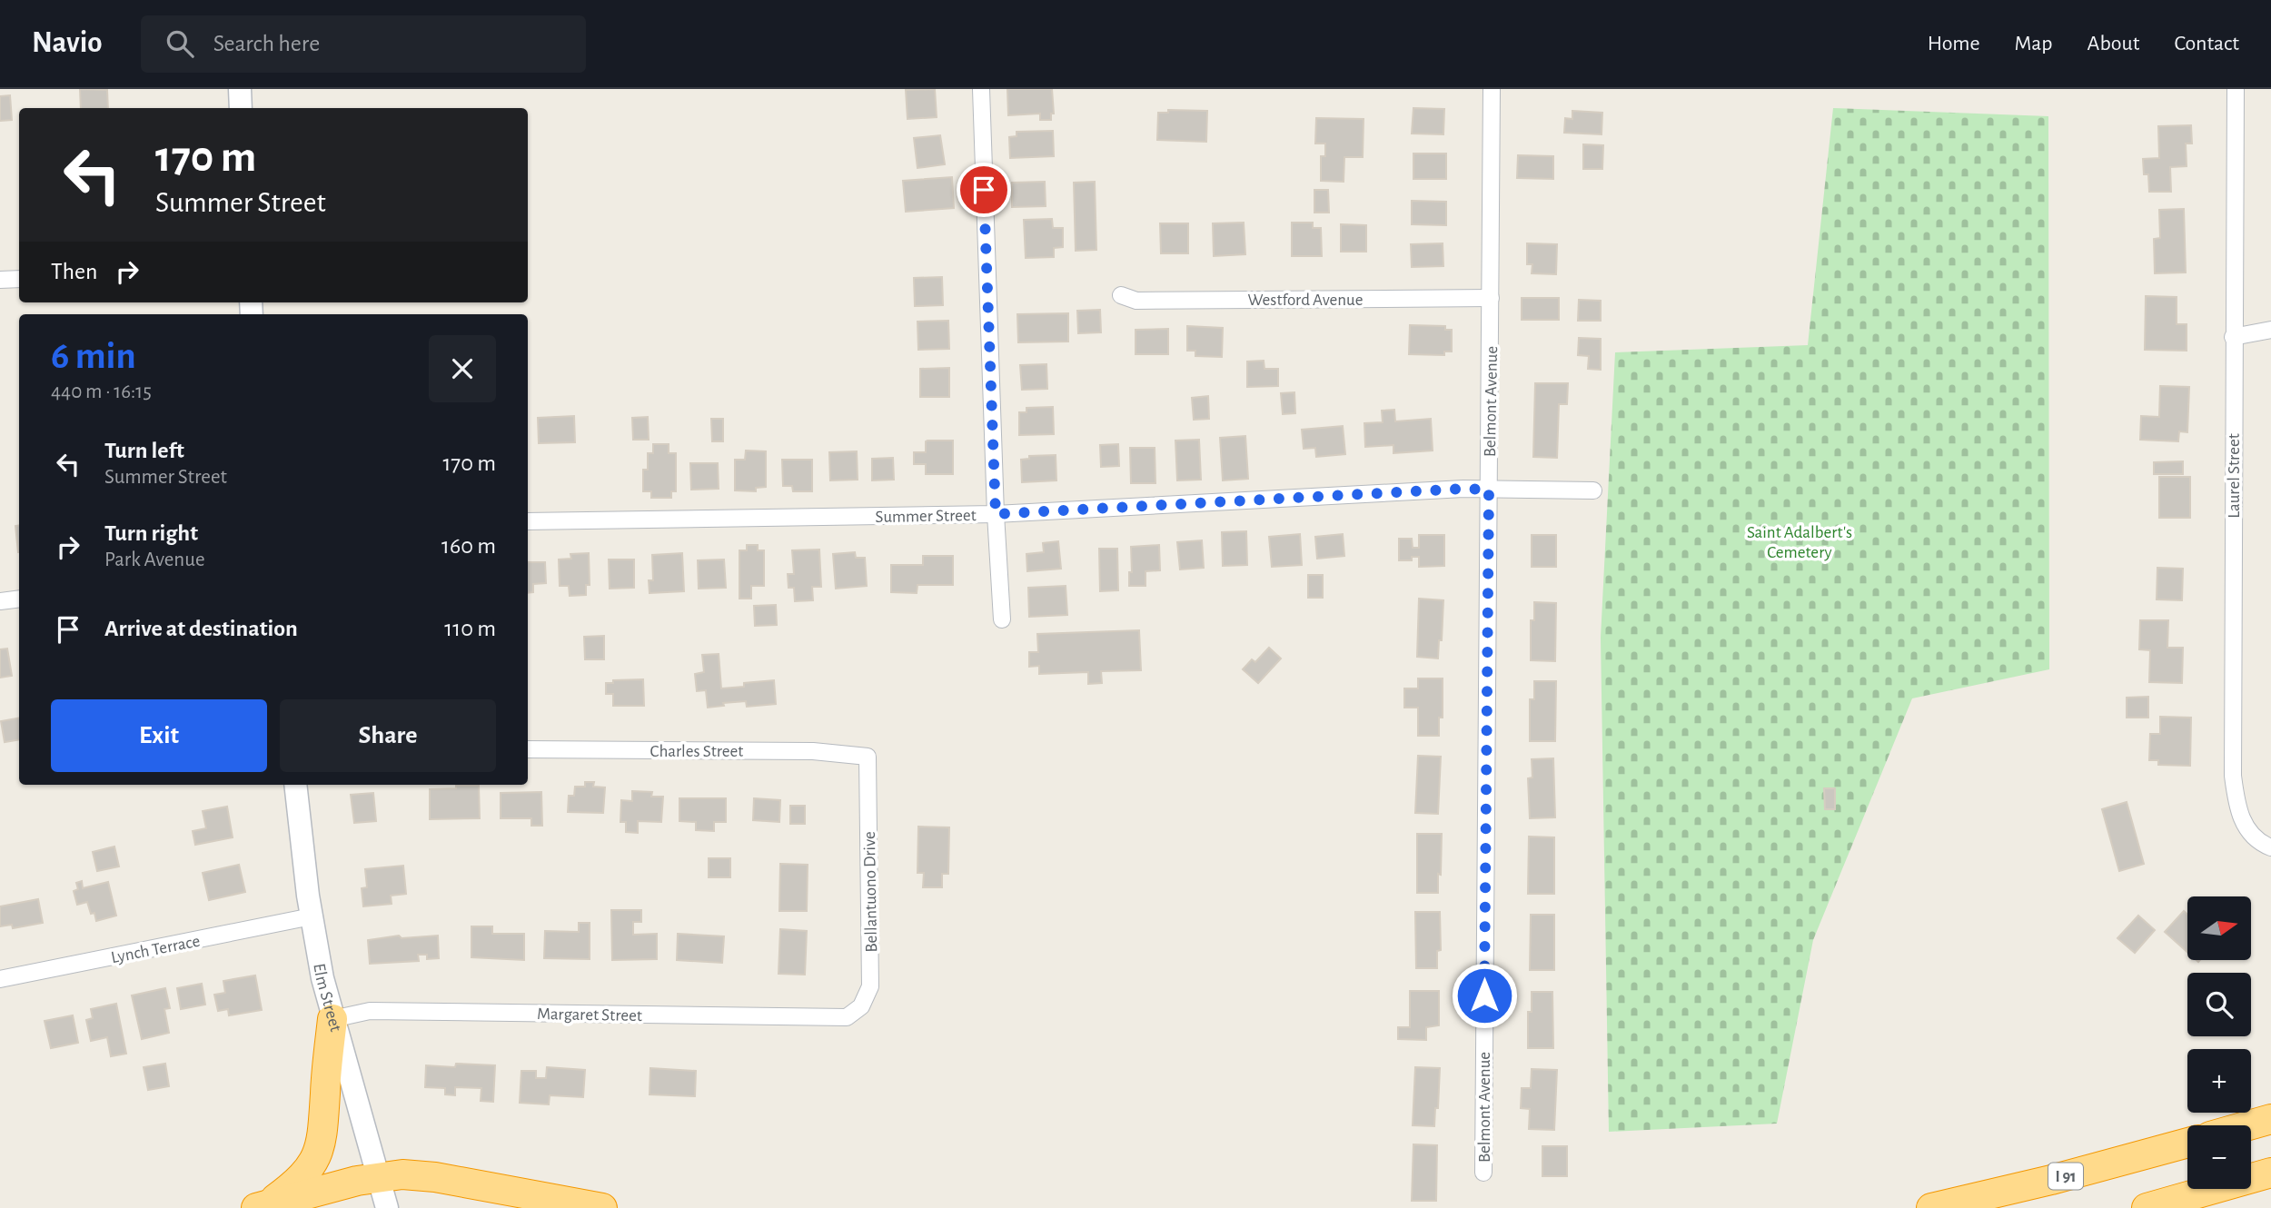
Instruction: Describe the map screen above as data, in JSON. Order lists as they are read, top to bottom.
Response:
{
  "streets": {
    "highway": ["I 91"],
    "main road": ["Elm Street"],
    "street": [
      "Westford Avenue",
      "Belmont Avenue",
      "Laurel Street",
      "Summer Street",
      "Charles Street",
      "Bellantuono Drive",
      "Lynch Terrace",
      "Margaret Street"
    ]
  },
  "crossings": [
    ["Westford Avenue", "Belmont Avenue"],
    ["Belmont Avenue", "Summer Street"],
    ["Charles Street", "Bellantuono Drive"],
    ["Bellantuono Drive", "Margaret Street"],
    ["Lynch Terrace", "Elm Street"],
    ["Elm Street", "Margaret Street"]
  ],
  "parks": ["Saint Adalbert's Cemetery"],
  "north": "right",
  "page": {
    "header": "Navio",
    "search": "Search here",
    "nav": [
      "Home",
      "Map",
      "About",
      "Contact"
    ],
    "turn": ["170 m", "Summer Street"],
    "then": "Then",
    "heading": ["6 min", "440 m · 16:15"],
    "list": [
      {
        "name": "Turn left",
        "note": "Summer Street",
        "value": "170 m"
      },
      {
        "name": "Turn right",
        "note": "Park Avenue",
        "value": "160 m"
      },
      {
        "name": "Arrive at destination",
        "value": "110 m"
      }
    ],
    "buttons": ["Exit", "Share"],
    "map_buttons": ["+", "−"]
  }
}
